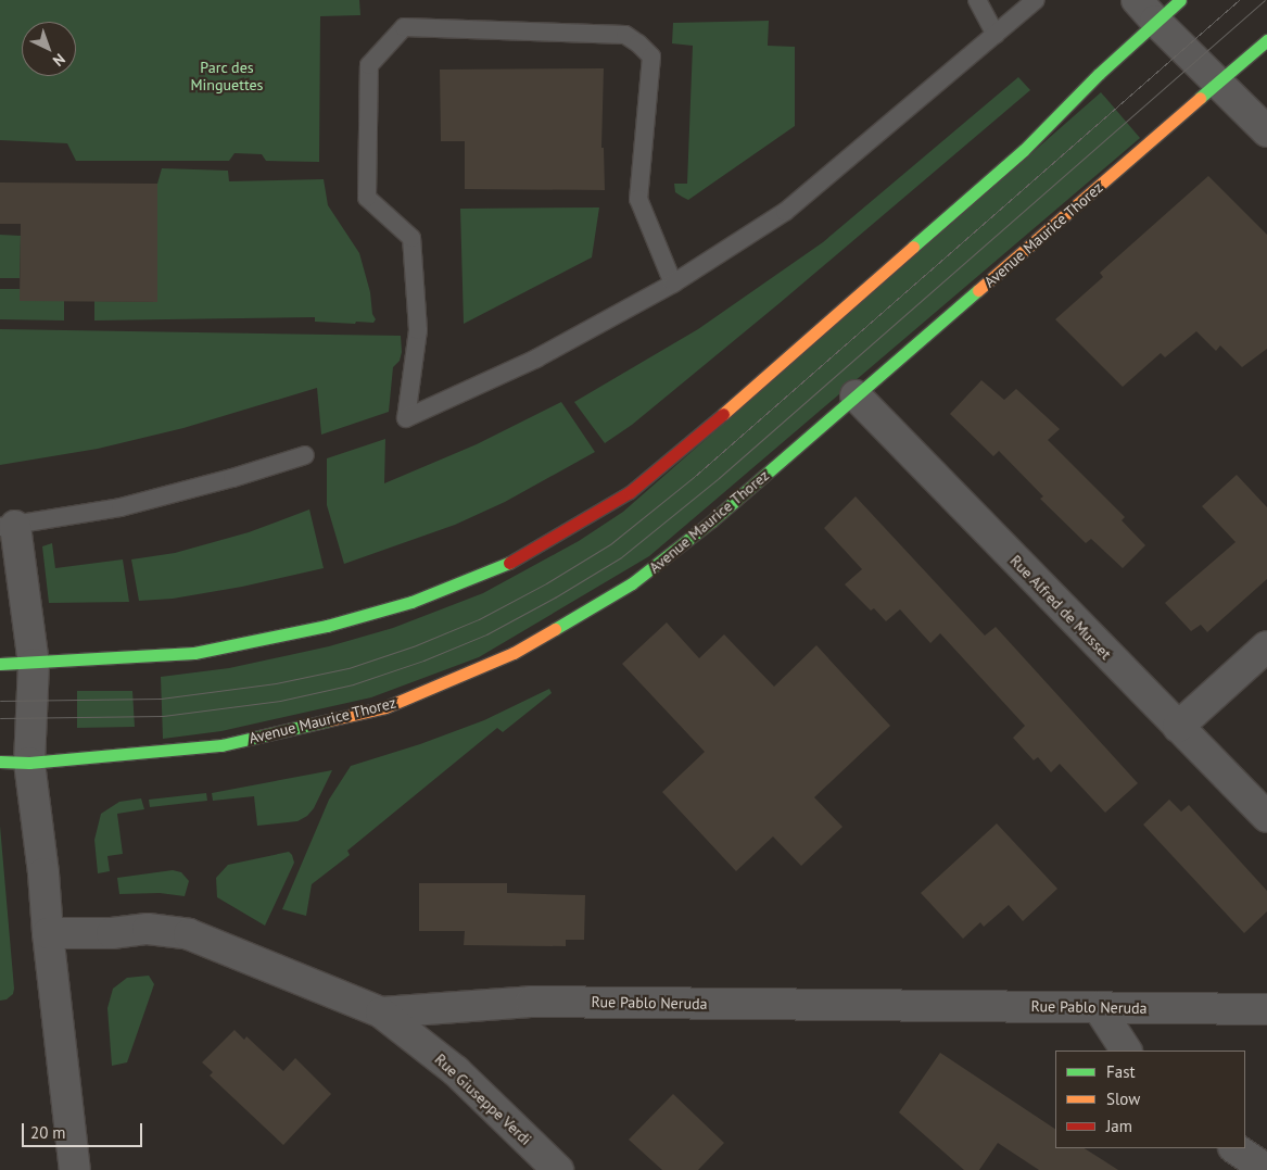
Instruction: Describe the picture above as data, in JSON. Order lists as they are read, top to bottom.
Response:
{
  "streets": {
    "street": [
      "Avenue Maurice Thorez",
      "Rue Alfred de Musset",
      "Rue Pablo Neruda",
      "Rue Giuseppe Verdi"
    ]
  },
  "crossings": [
    ["Avenue Maurice Thorez", "Rue Alfred de Musset"],
    ["Rue Pablo Neruda", "Rue Giuseppe Verdi"]
  ],
  "parks": ["Parc des Minguettes"],
  "legend": ["Fast", "Slow", "Jam"],
  "scale_bar": "20 m",
  "north": "bottom right"
}
